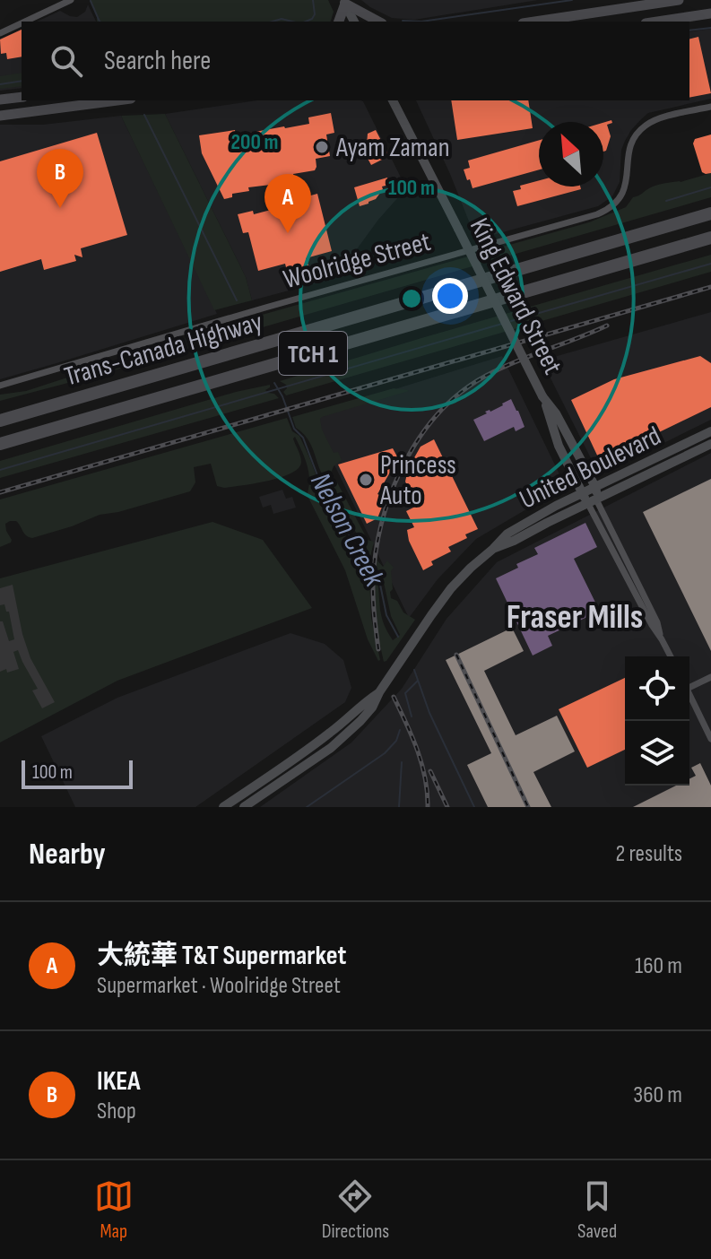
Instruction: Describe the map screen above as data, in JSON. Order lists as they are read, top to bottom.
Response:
{
  "streets": {
    "highway": ["Trans-Canada Highway", "TCH 1"],
    "main road": ["King Edward Street", "United Boulevard"],
    "street": ["Woolridge Street"]
  },
  "crossings": [
    ["King Edward Street", "United Boulevard"]
  ],
  "districts": ["Fraser Mills"],
  "water": ["Nelson Creek"],
  "places": ["Ayam Zaman", "Princess Auto"],
  "scale_bar": "100 m",
  "north": "top left",
  "page": {
    "search": "Search here",
    "pins": ["B", "A"],
    "scale": "100 m",
    "heading": ["Nearby", "2 results"],
    "list": [
      {
        "mark": "A",
        "name": "大統華 T&T Supermarket",
        "note": "Supermarket · Woolridge Street",
        "value": "160 m"
      },
      {
        "mark": "B",
        "name": "IKEA",
        "note": "Shop",
        "value": "360 m"
      }
    ],
    "nav": ["Map", "Directions", "Saved"]
  },
  "rings": ["200 m", "100 m"]
}
